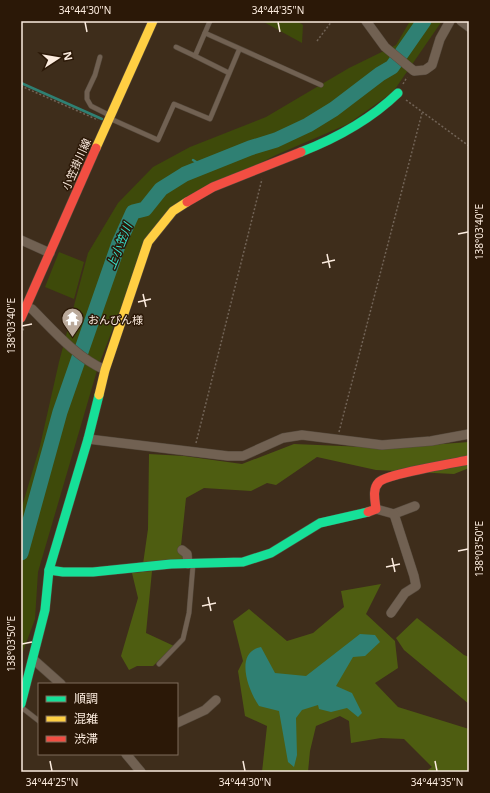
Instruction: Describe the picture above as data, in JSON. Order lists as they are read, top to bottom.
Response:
{
  "streets": {
    "street": ["小笠掛川線"]
  },
  "water": ["上小笠川"],
  "places": {
    "temple": ["おんびん様"]
  },
  "legend": ["順調", "混雑", "渋滞"],
  "north": "right",
  "coordinates": [
    "34°44'30\"N",
    "34°44'35\"N",
    "138°03'40\"E",
    "138°03'50\"E",
    "34°44'25\"N"
  ]
}
